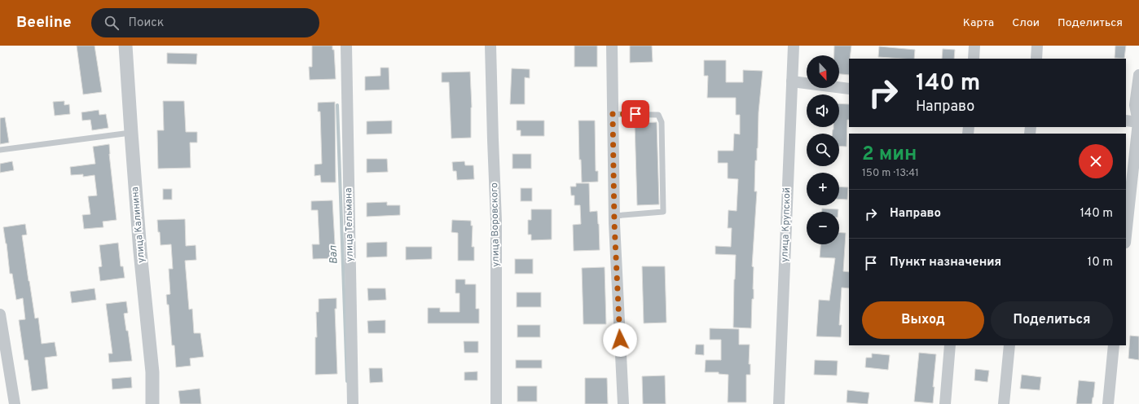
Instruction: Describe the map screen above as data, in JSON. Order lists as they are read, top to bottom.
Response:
{
  "streets": {
    "street": [
      "улица Калинина",
      "улица Тельмана",
      "улица Воровского",
      "улица Крупской"
    ]
  },
  "water": ["Вал"],
  "north": "bottom",
  "page": {
    "header": "Beeline",
    "search": "Поиск",
    "nav": ["Карта", "Слои", "Поделиться"],
    "map_buttons": ["+", "−"],
    "turn": ["140 m", "Направо"],
    "heading": ["2 мин", "150 m · 13:41"],
    "list": [
      {
        "name": "Направо",
        "value": "140 m"
      },
      {
        "name": "Пункт назначения",
        "value": "10 m"
      }
    ],
    "buttons": ["Выход", "Поделиться"]
  }
}
